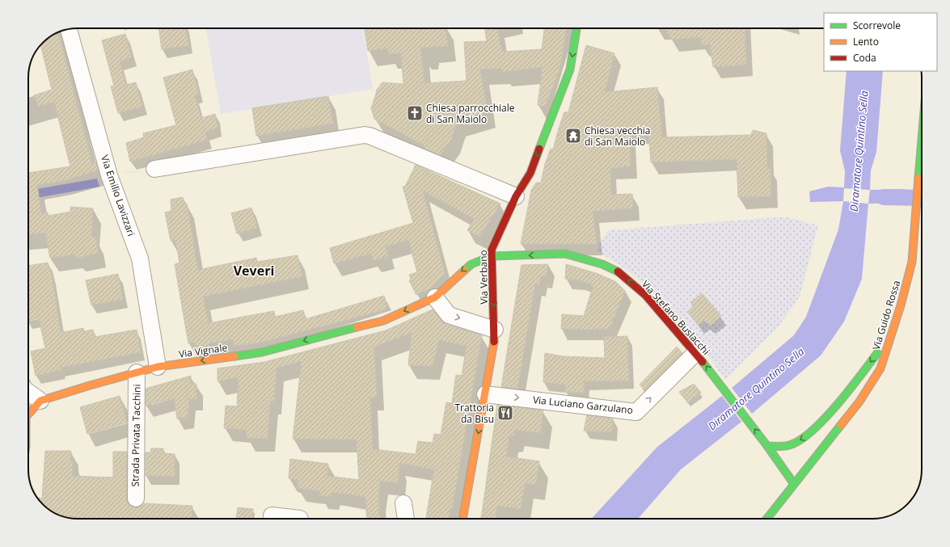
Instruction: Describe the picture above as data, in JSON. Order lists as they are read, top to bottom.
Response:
{
  "streets": {
    "street": [
      "Via Emilio Lavizzari",
      "Via Verbano",
      "Via Guido Rossa",
      "Via Stefano Buslacchi",
      "Via Vignale",
      "Via Luciano Garzulano",
      "Strada Privata Tacchini"
    ]
  },
  "crossings": [
    ["Via Emilio Lavizzari", "Via Vignale"],
    ["Via Verbano", "Via Stefano Buslacchi"],
    ["Via Verbano", "Via Luciano Garzulano"],
    ["Via Guido Rossa", "Via Stefano Buslacchi"],
    ["Via Stefano Buslacchi", "Via Vignale"],
    ["Via Stefano Buslacchi", "Via Luciano Garzulano"],
    ["Via Vignale", "Strada Privata Tacchini"]
  ],
  "one_way": [
    "Via Verbano",
    "Via Stefano Buslacchi",
    "Via Vignale",
    "Via Luciano Garzulano"
  ],
  "districts": ["Veveri"],
  "water": ["Diramatore Quintino Sella"],
  "places": {
    "church": ["Chiesa parrocchiale di San Maiolo"],
    "temple": ["Chiesa vecchia di San Maiolo"],
    "restaurant": ["Trattoria da Bisu"]
  },
  "legend": ["Scorrevole", "Lento", "Coda"]
}
